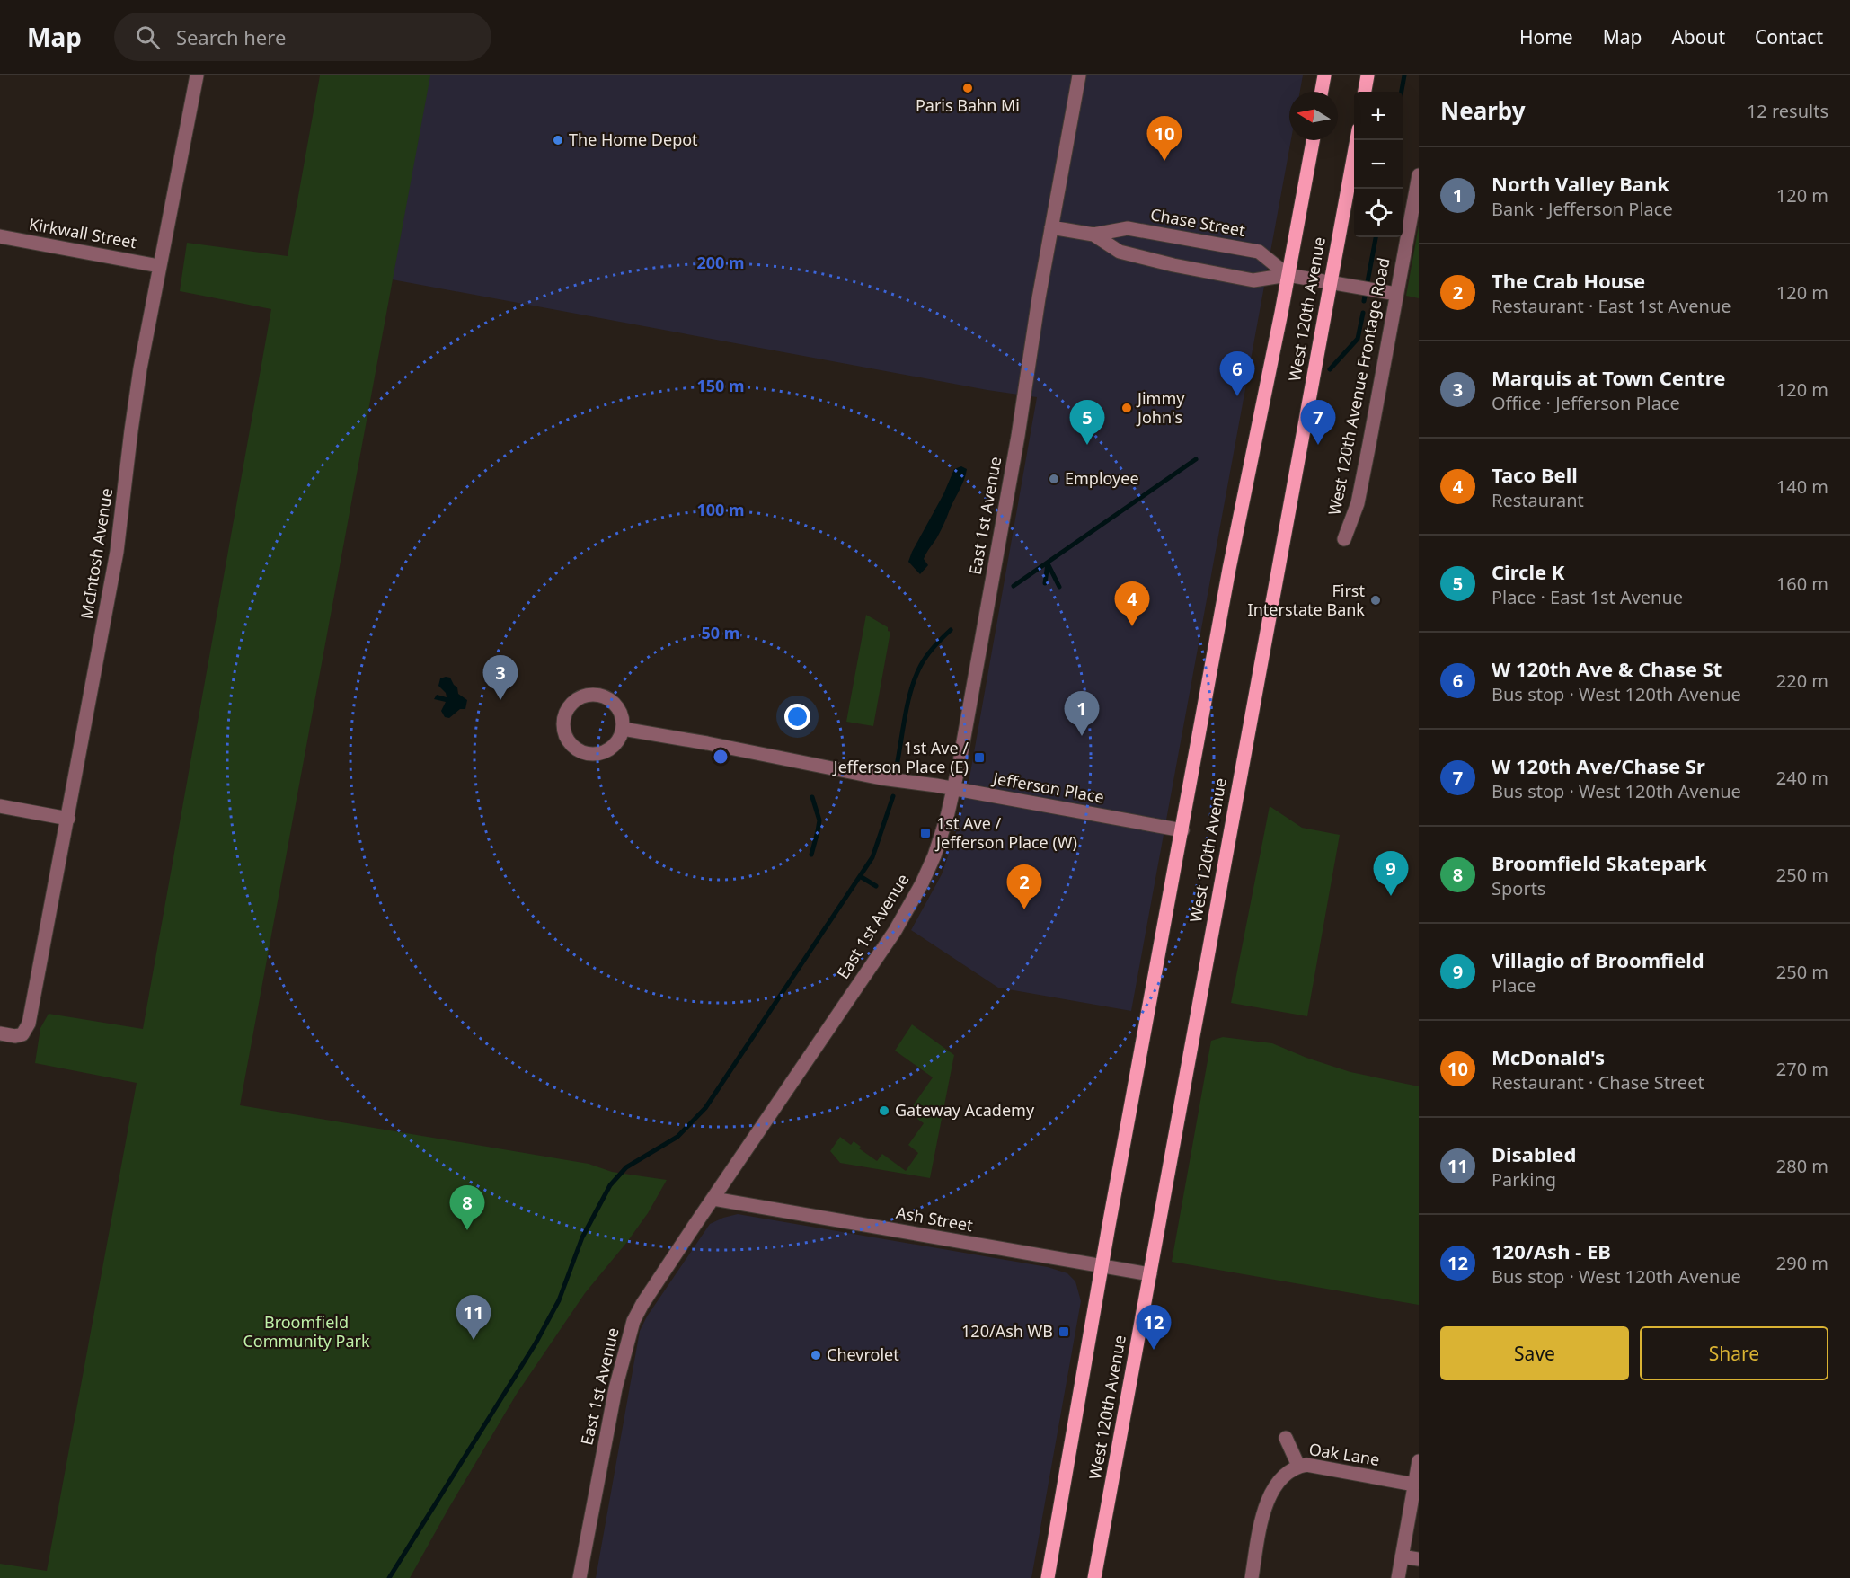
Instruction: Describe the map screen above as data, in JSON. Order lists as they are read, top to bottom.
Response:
{
  "streets": {
    "main road": ["West 120th Avenue"],
    "street": [
      "Chase Street",
      "Kirkwall Street",
      "West 120th Avenue Frontage Road",
      "East 1st Avenue",
      "McIntosh Avenue",
      "Jefferson Place",
      "Ash Street",
      "Oak Lane"
    ]
  },
  "crossings": [
    ["Chase Street", "West 120th Avenue"],
    ["Chase Street", "West 120th Avenue Frontage Road"],
    ["Chase Street", "East 1st Avenue"],
    ["Kirkwall Street", "McIntosh Avenue"],
    ["West 120th Avenue", "Jefferson Place"],
    ["West 120th Avenue", "Ash Street"],
    ["East 1st Avenue", "Jefferson Place"],
    ["East 1st Avenue", "Ash Street"]
  ],
  "parks": ["Broomfield Community Park"],
  "places": {
    "other": [
      "Paris Bahn Mi",
      "The Home Depot",
      "Jimmy John's",
      "Employee",
      "First Interstate Bank",
      "Gateway Academy",
      "Chevrolet"
    ],
    "transit": ["1st Ave / Jefferson Place (E)", "1st Ave / Jefferson Place (W)", "120/Ash WB"]
  },
  "north": "left",
  "page": {
    "header": "Map",
    "search": "Search here",
    "nav": [
      "Home",
      "Map",
      "About",
      "Contact"
    ],
    "heading": ["Nearby", "12 results"],
    "map_buttons": ["+", "−"],
    "pins": [
      "10",
      "6",
      "5",
      "7",
      "4",
      "3",
      "1",
      "9",
      "2",
      "8",
      "11",
      "12"
    ],
    "list": [
      {
        "mark": "1",
        "name": "North Valley Bank",
        "note": "Bank · Jefferson Place",
        "value": "120 m"
      },
      {
        "mark": "2",
        "name": "The Crab House",
        "note": "Restaurant · East 1st Avenue",
        "value": "120 m"
      },
      {
        "mark": "3",
        "name": "Marquis at Town Centre",
        "note": "Office · Jefferson Place",
        "value": "120 m"
      },
      {
        "mark": "4",
        "name": "Taco Bell",
        "note": "Restaurant",
        "value": "140 m"
      },
      {
        "mark": "5",
        "name": "Circle K",
        "note": "Place · East 1st Avenue",
        "value": "160 m"
      },
      {
        "mark": "6",
        "name": "W 120th Ave & Chase St",
        "note": "Bus stop · West 120th Avenue",
        "value": "220 m"
      },
      {
        "mark": "7",
        "name": "W 120th Ave/Chase Sr",
        "note": "Bus stop · West 120th Avenue",
        "value": "240 m"
      },
      {
        "mark": "8",
        "name": "Broomfield Skatepark",
        "note": "Sports",
        "value": "250 m"
      },
      {
        "mark": "9",
        "name": "Villagio of Broomfield",
        "note": "Place",
        "value": "250 m"
      },
      {
        "mark": "10",
        "name": "McDonald's",
        "note": "Restaurant · Chase Street",
        "value": "270 m"
      },
      {
        "mark": "11",
        "name": "Disabled",
        "note": "Parking",
        "value": "280 m"
      },
      {
        "mark": "12",
        "name": "120/Ash - EB",
        "note": "Bus stop · West 120th Avenue",
        "value": "290 m"
      }
    ],
    "buttons": ["Save", "Share"]
  },
  "rings": [
    "200 m",
    "150 m",
    "100 m",
    "50 m"
  ]
}
